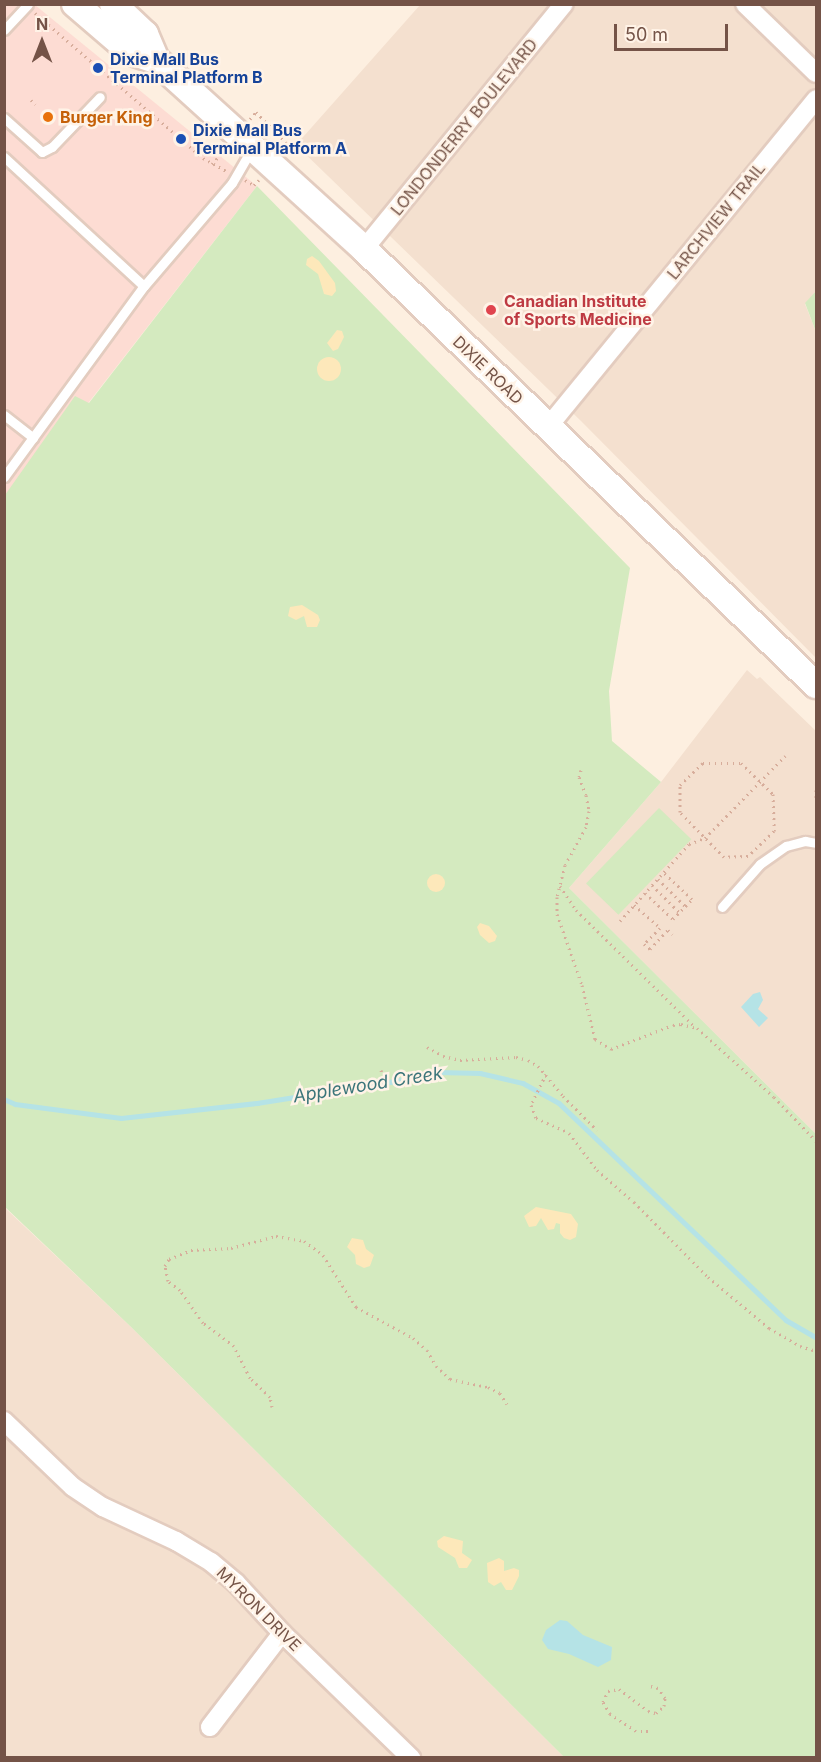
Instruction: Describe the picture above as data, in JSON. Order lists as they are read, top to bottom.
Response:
{
  "streets": {
    "main road": ["DIXIE ROAD"],
    "street": ["LONDONDERRY BOULEVARD", "LARCHVIEW TRAIL", "MYRON DRIVE"]
  },
  "crossings": [
    ["LONDONDERRY BOULEVARD", "DIXIE ROAD"],
    ["LARCHVIEW TRAIL", "DIXIE ROAD"]
  ],
  "water": ["Applewood Creek"],
  "places": [
    "Dixie Mall Bus Terminal Platform B",
    "Burger King",
    "Dixie Mall Bus Terminal Platform A",
    "Canadian Institute of Sports Medicine"
  ],
  "scale_bar": "50 m",
  "north": "top"
}
